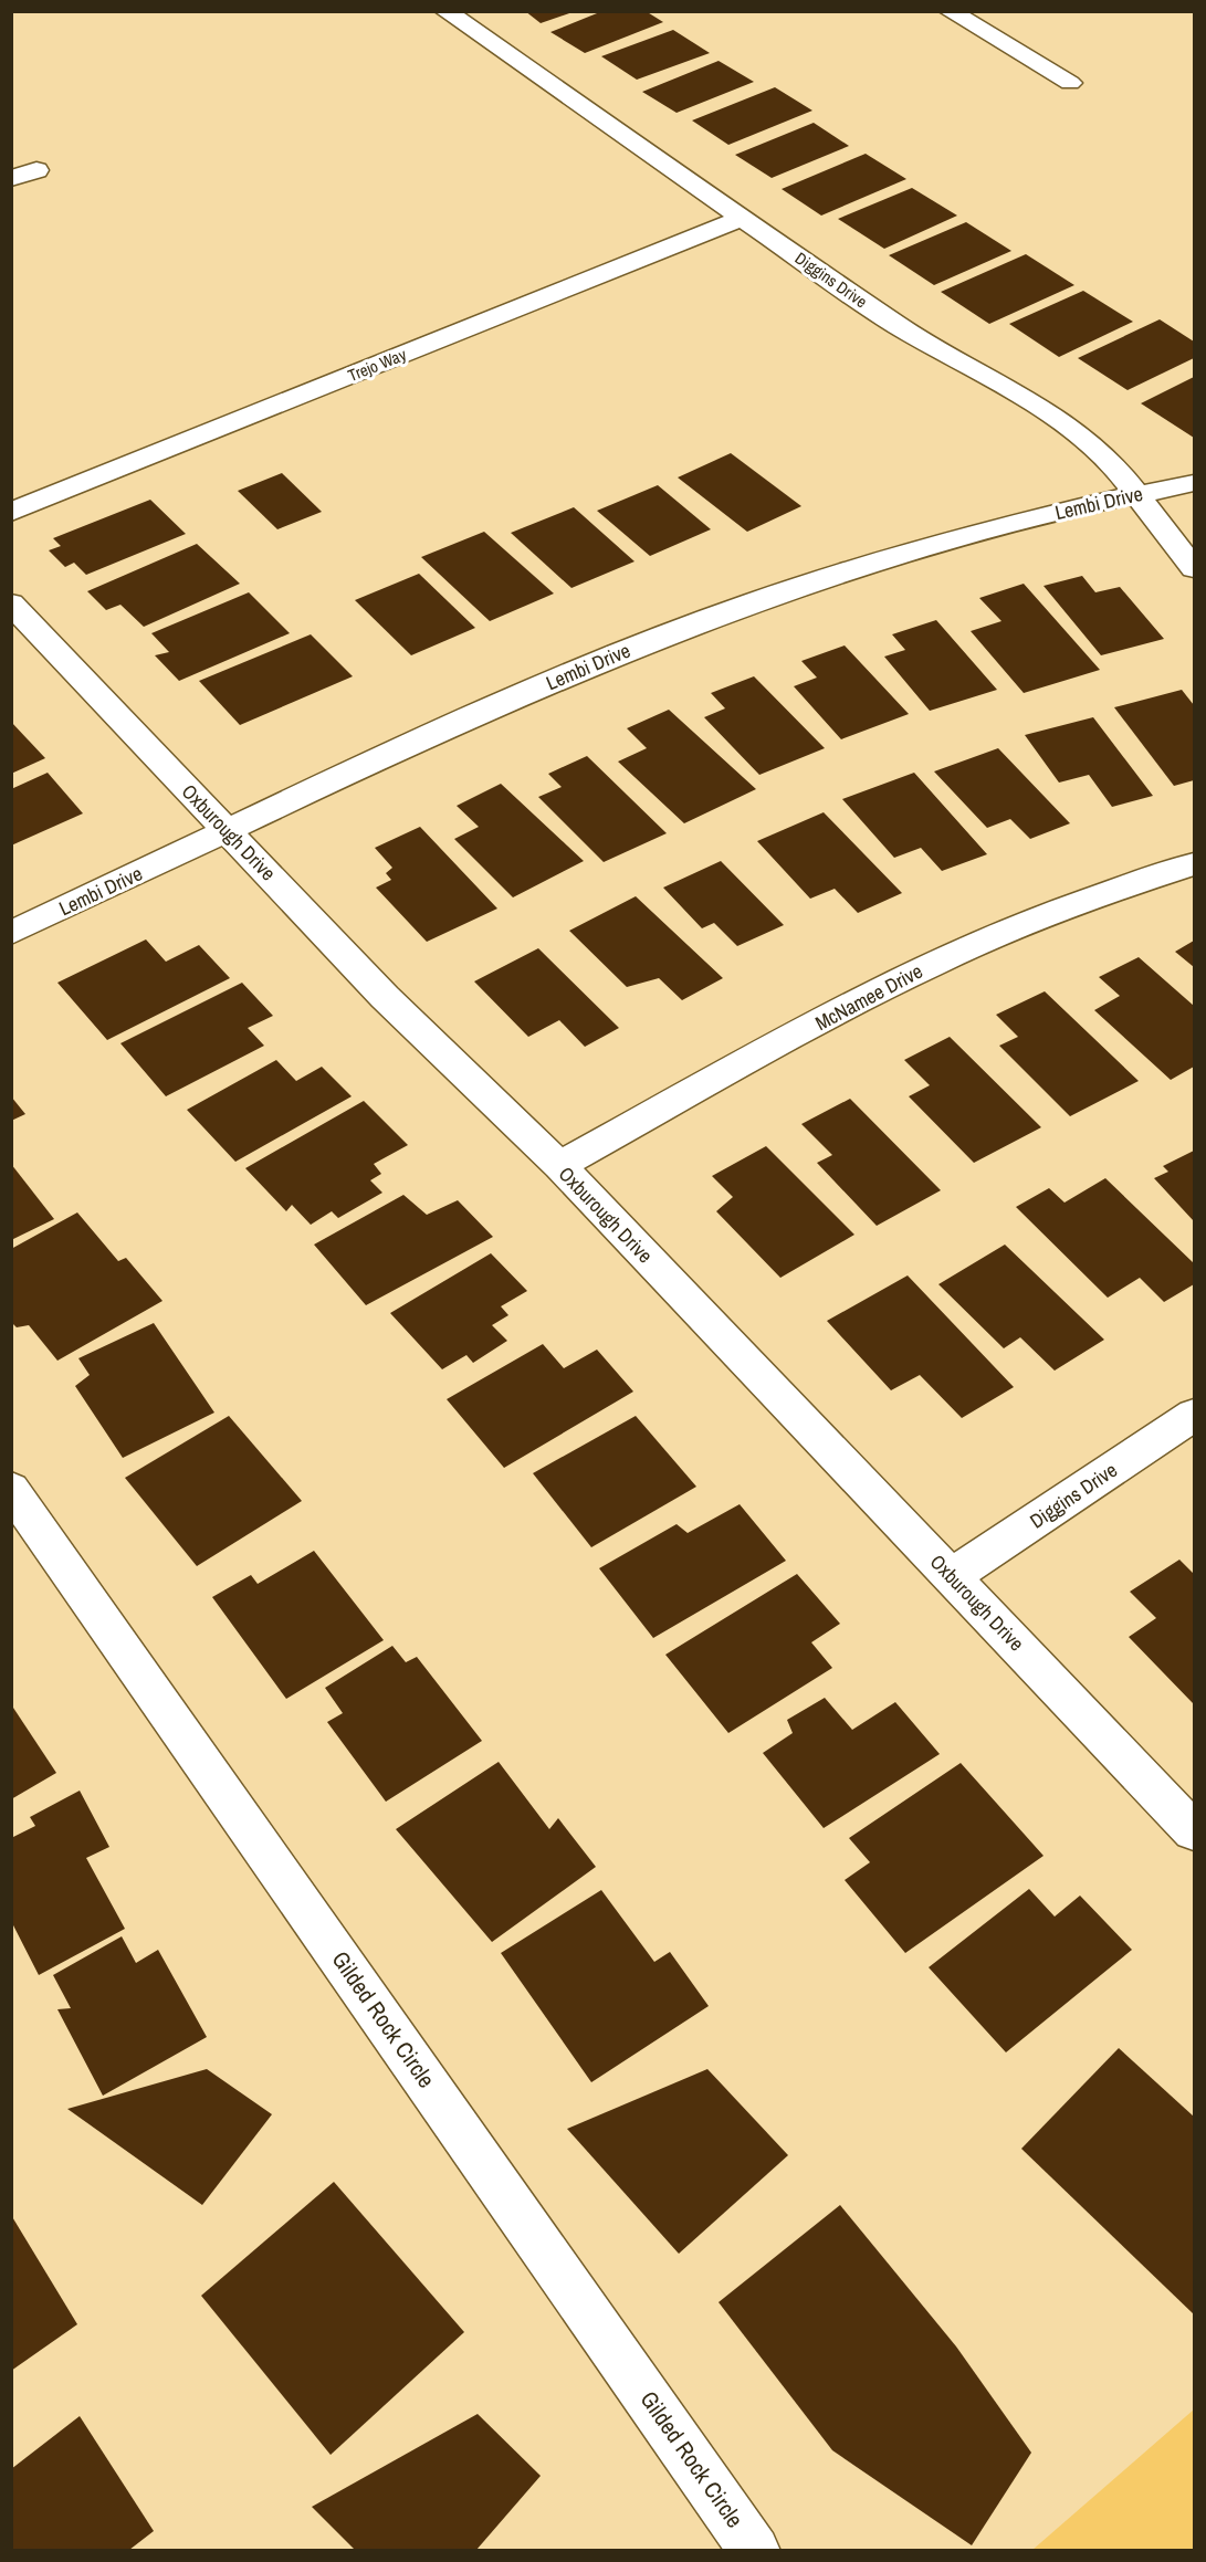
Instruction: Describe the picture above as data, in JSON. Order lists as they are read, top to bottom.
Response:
{
  "streets": {
    "street": [
      "Diggins Drive",
      "Trejo Way",
      "Lembi Drive",
      "Oxburough Drive",
      "McNamee Drive",
      "Gilded Rock Circle"
    ]
  },
  "crossings": [
    ["Diggins Drive", "Trejo Way"],
    ["Diggins Drive", "Lembi Drive"],
    ["Diggins Drive", "Oxburough Drive"],
    ["Lembi Drive", "Oxburough Drive"],
    ["Oxburough Drive", "McNamee Drive"]
  ]
}
